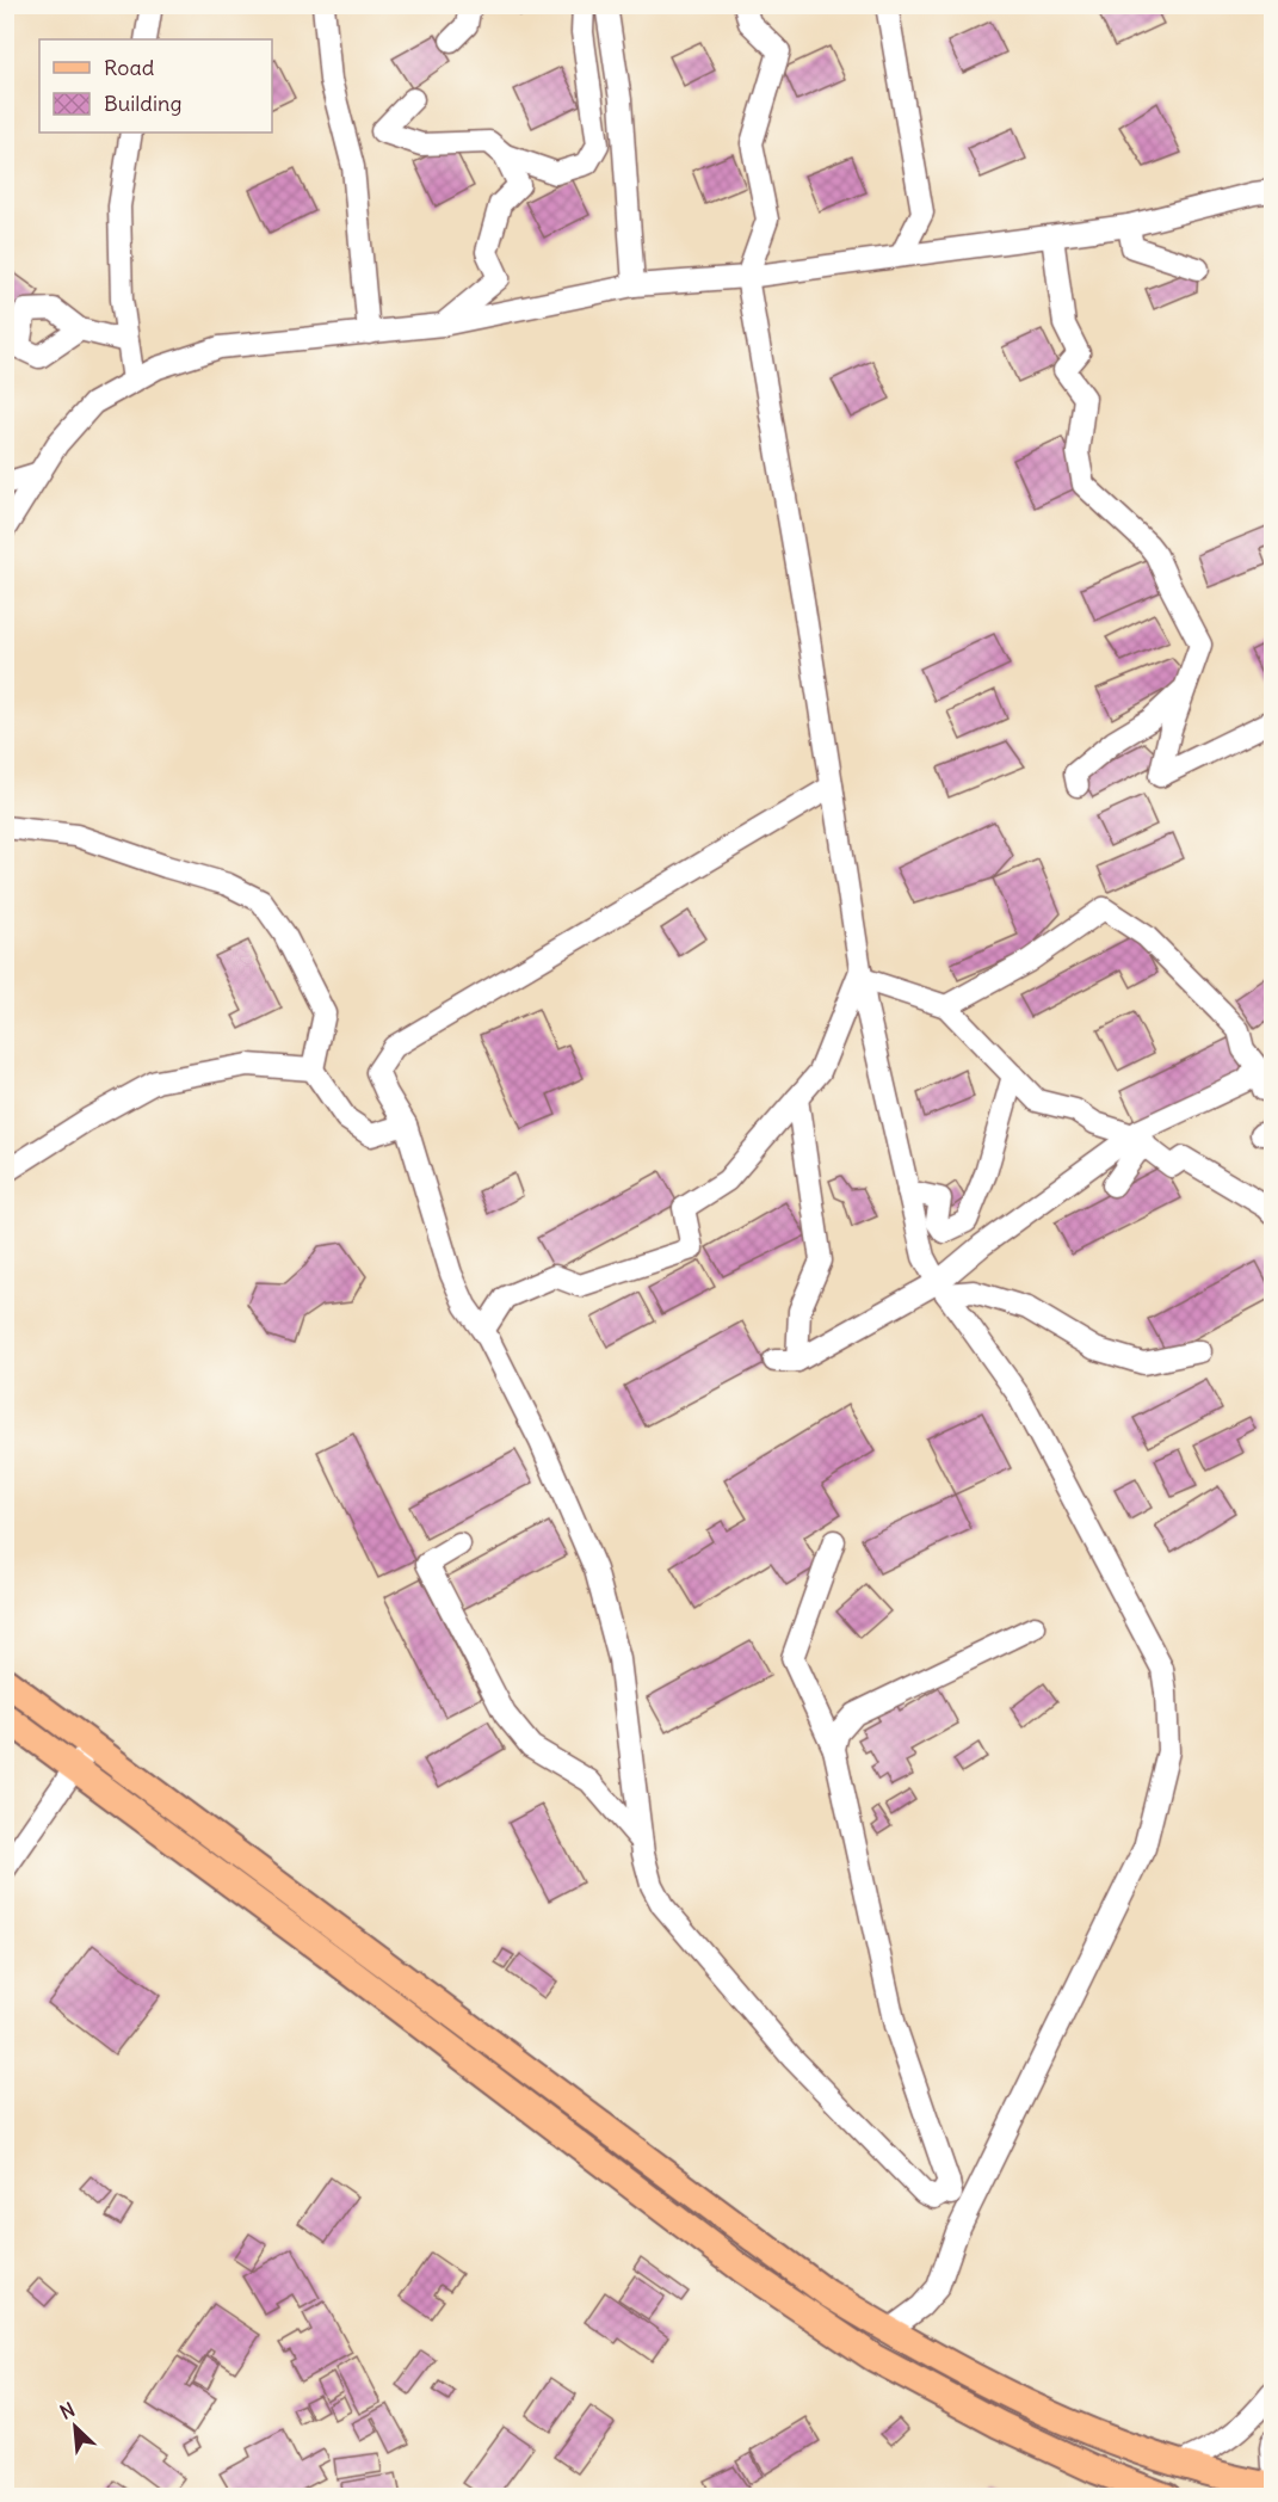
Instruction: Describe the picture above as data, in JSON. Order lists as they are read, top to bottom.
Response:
{
  "legend": ["Road", "Building"],
  "north": "top left"
}
